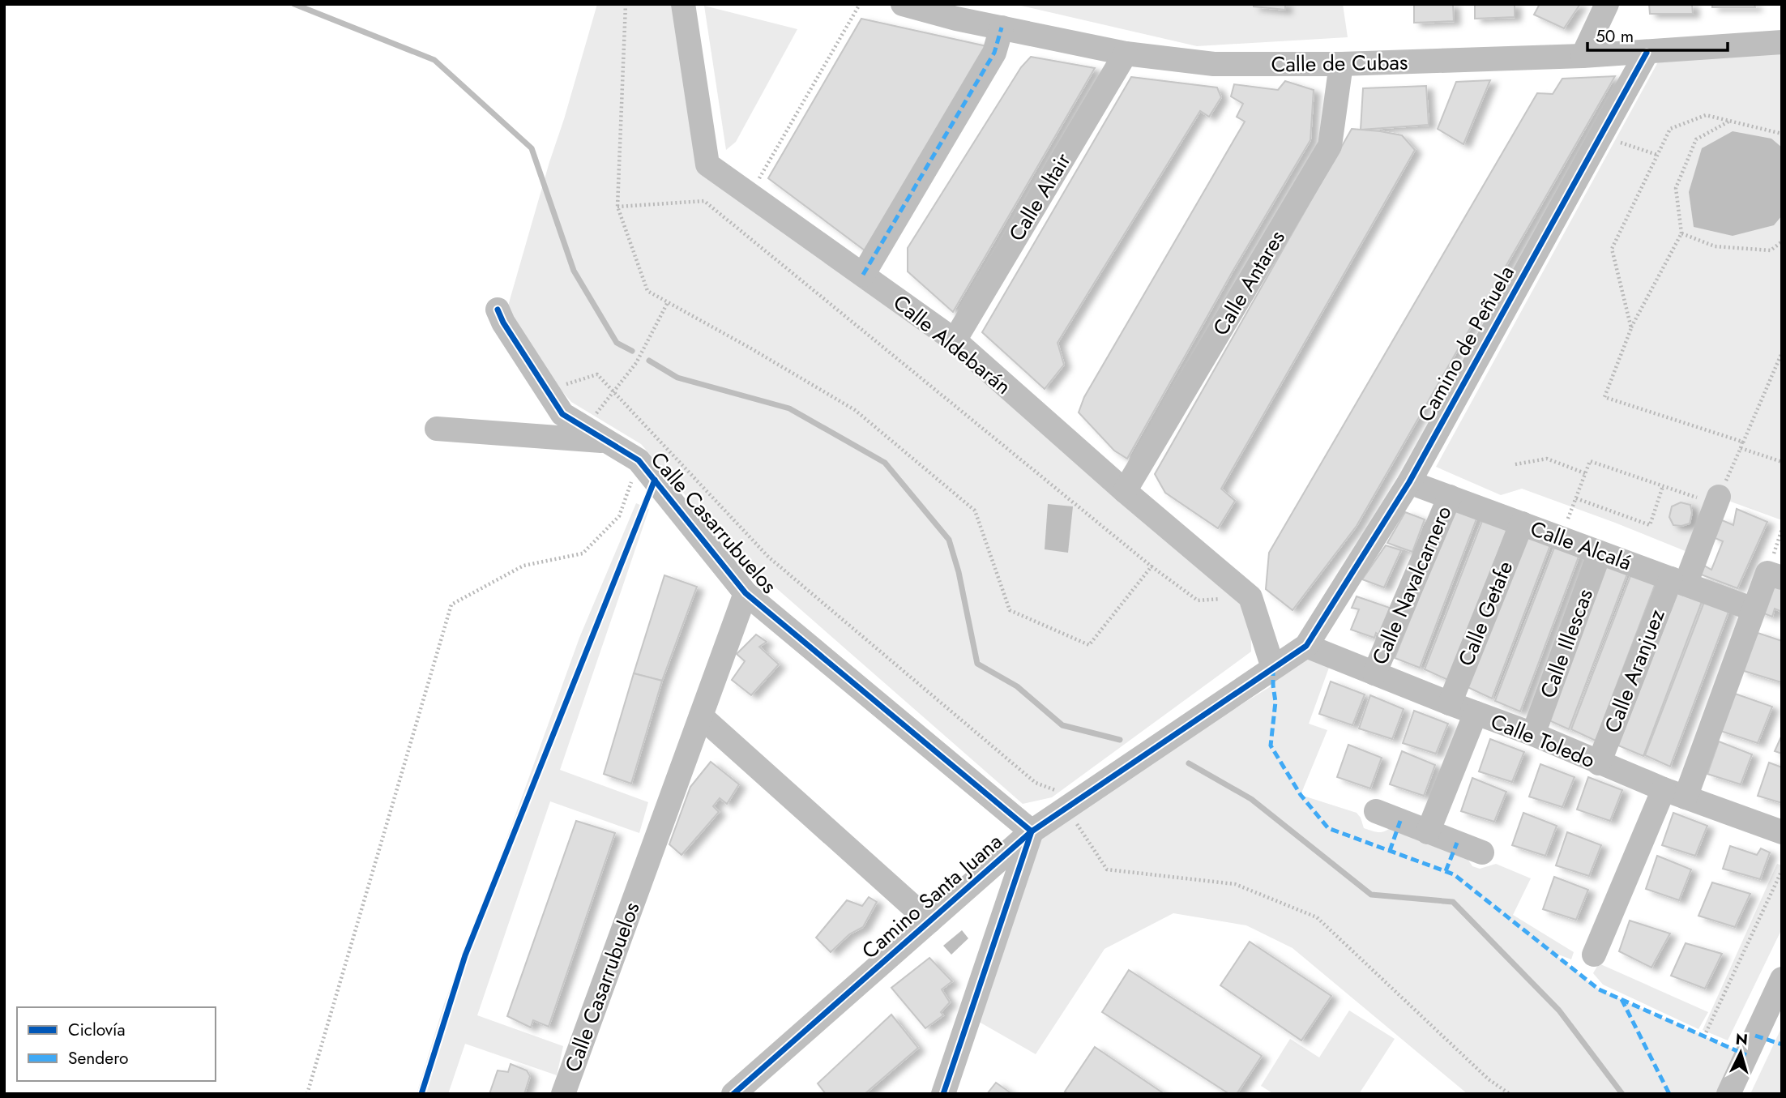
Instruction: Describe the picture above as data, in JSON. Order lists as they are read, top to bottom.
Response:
{
  "streets": {
    "street": [
      "Calle de Cubas",
      "Calle Altair",
      "Calle Antares",
      "Camino de Peñuela",
      "Calle Aldebarán",
      "Calle Casarrubuelos",
      "Calle Alcalá",
      "Calle Navalcarnero",
      "Calle Getafe",
      "Calle Illescas",
      "Calle Aranjuez",
      "Calle Toledo",
      "Camino Santa Juana"
    ]
  },
  "crossings": [
    ["Calle de Cubas", "Calle Altair"],
    ["Calle de Cubas", "Calle Antares"],
    ["Calle de Cubas", "Camino de Peñuela"],
    ["Calle Altair", "Calle Aldebarán"],
    ["Calle Antares", "Calle Aldebarán"],
    ["Camino de Peñuela", "Calle Alcalá"],
    ["Camino de Peñuela", "Calle Toledo"],
    ["Camino de Peñuela", "Camino Santa Juana"],
    ["Calle Casarrubuelos", "Camino Santa Juana"],
    ["Calle Alcalá", "Calle Navalcarnero"],
    ["Calle Alcalá", "Calle Getafe"],
    ["Calle Alcalá", "Calle Illescas"],
    ["Calle Alcalá", "Calle Aranjuez"],
    ["Calle Navalcarnero", "Calle Toledo"],
    ["Calle Getafe", "Calle Toledo"],
    ["Calle Illescas", "Calle Toledo"],
    ["Calle Aranjuez", "Calle Toledo"],
    ["Calle Toledo", "Camino Santa Juana"]
  ],
  "legend": ["Ciclovía", "Sendero"],
  "scale_bar": "50 m",
  "north": "top"
}
